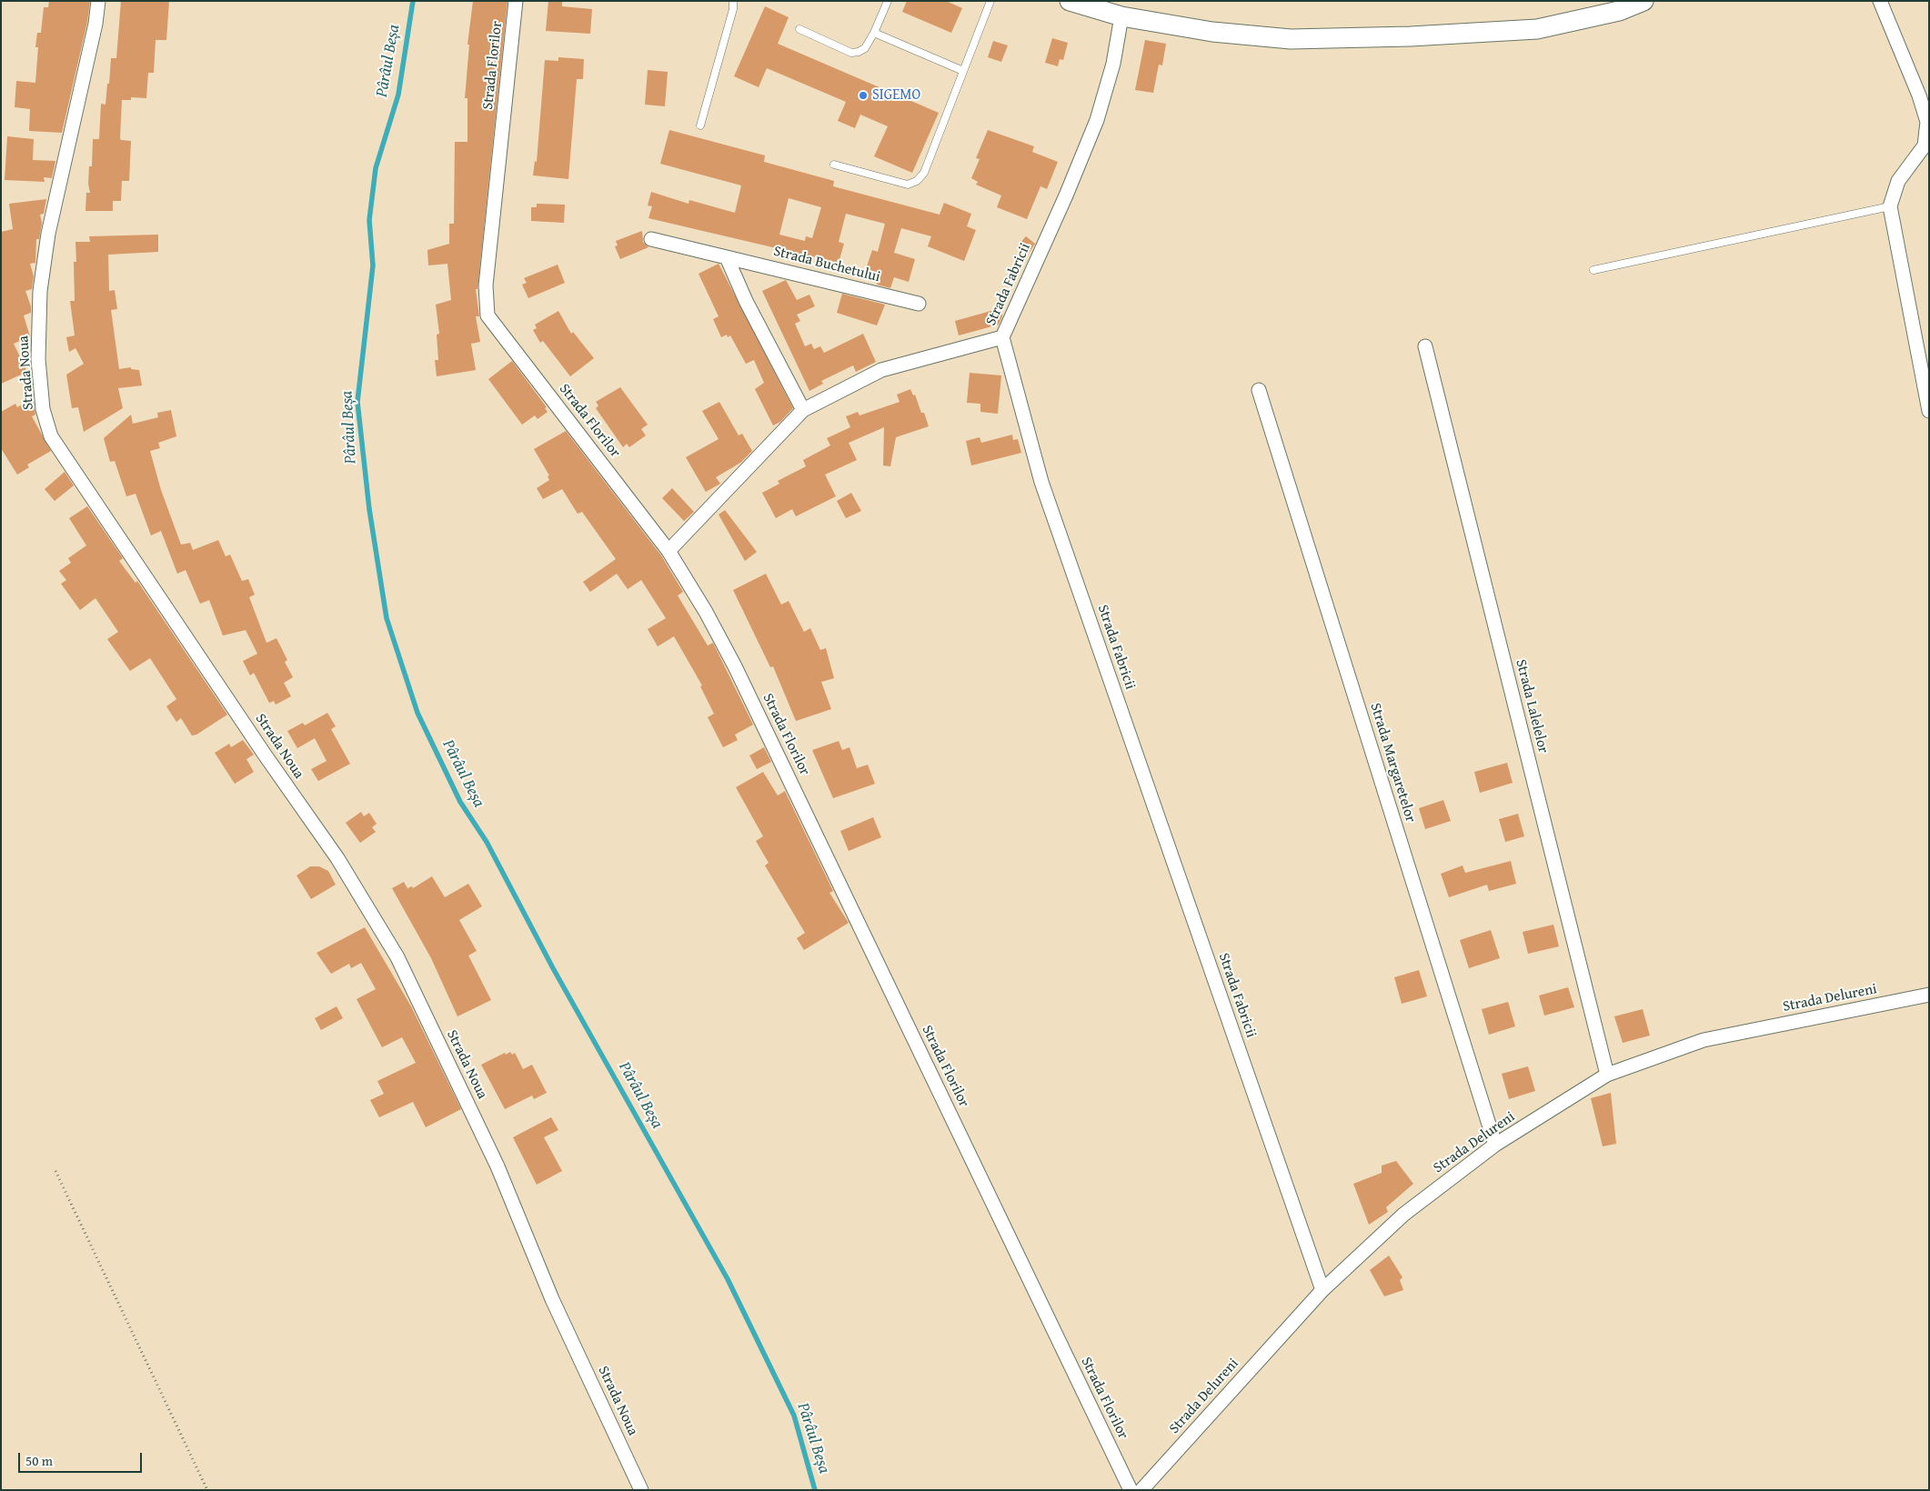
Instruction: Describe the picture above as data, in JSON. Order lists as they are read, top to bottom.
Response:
{
  "streets": {
    "street": [
      "Strada Florilor",
      "Strada Buchetului",
      "Strada Fabricii",
      "Strada Noua",
      "Strada Lalelelor",
      "Strada Margaretelor",
      "Strada Delureni"
    ]
  },
  "crossings": [
    ["Strada Fabricii", "Strada Delureni"],
    ["Strada Lalelelor", "Strada Delureni"],
    ["Strada Margaretelor", "Strada Delureni"]
  ],
  "water": ["Pârâul Beșa"],
  "places": ["SIGEMO"],
  "scale_bar": "50 m"
}
